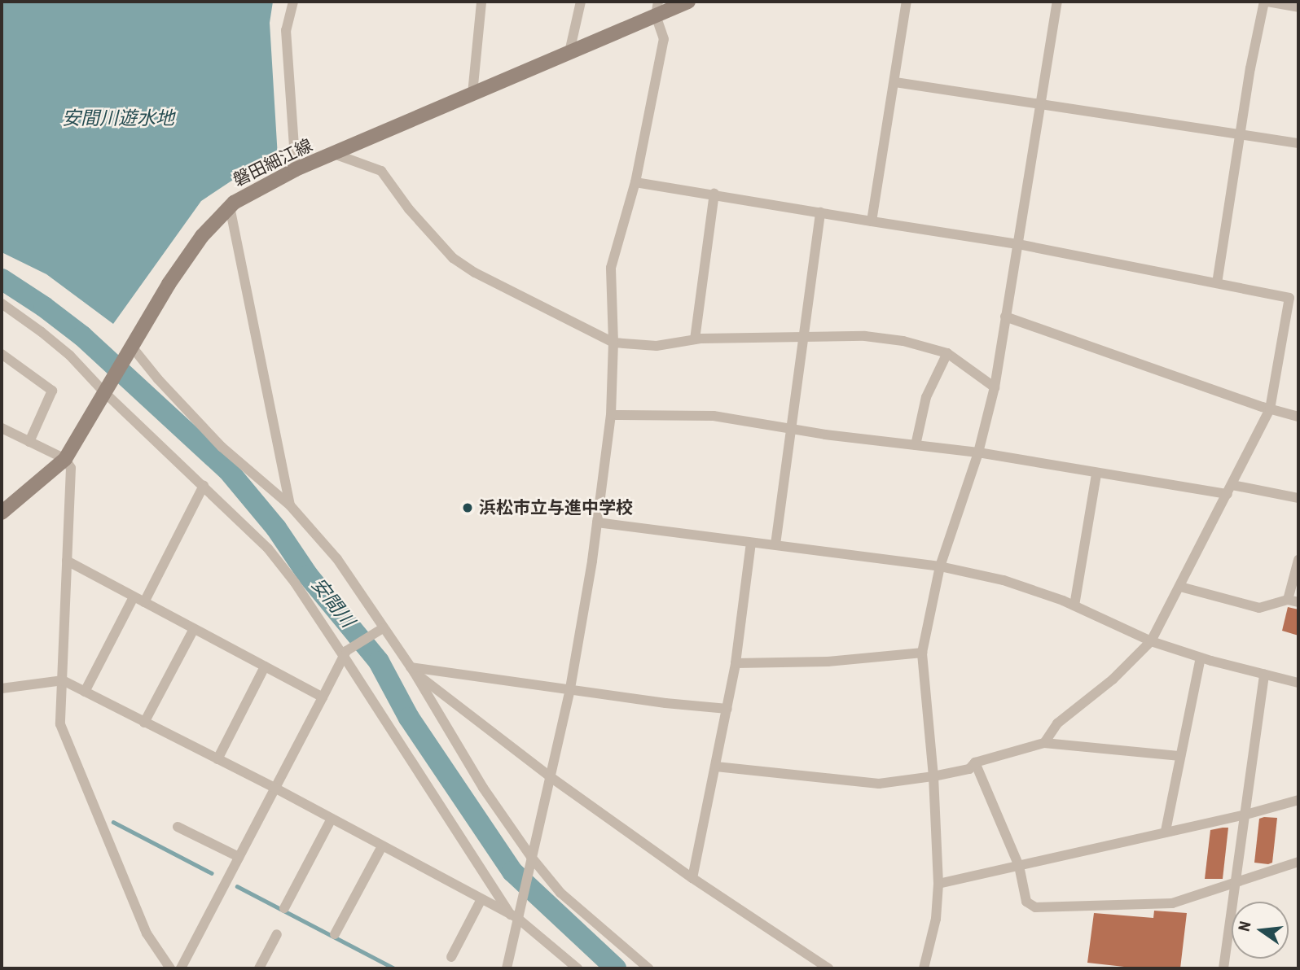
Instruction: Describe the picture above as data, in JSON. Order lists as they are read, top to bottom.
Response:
{
  "streets": {
    "main road": ["磐田細江線"]
  },
  "water": ["安間川遊水地", "安間川"],
  "places": ["浜松市立与進中学校"],
  "north": "left"
}
